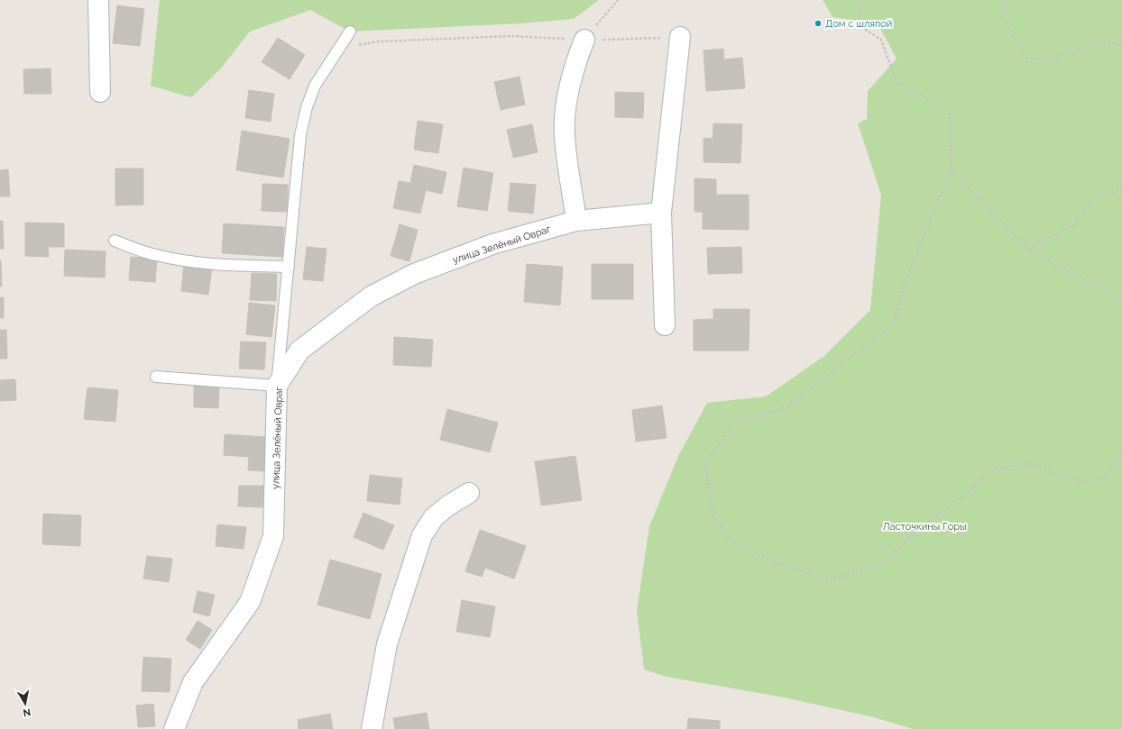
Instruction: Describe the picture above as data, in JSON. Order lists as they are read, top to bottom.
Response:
{
  "streets": {
    "street": ["улица Зелёный Овраг"]
  },
  "parks": ["Ласточкины Горы"],
  "places": ["Дом с шляпой"],
  "north": "bottom"
}
